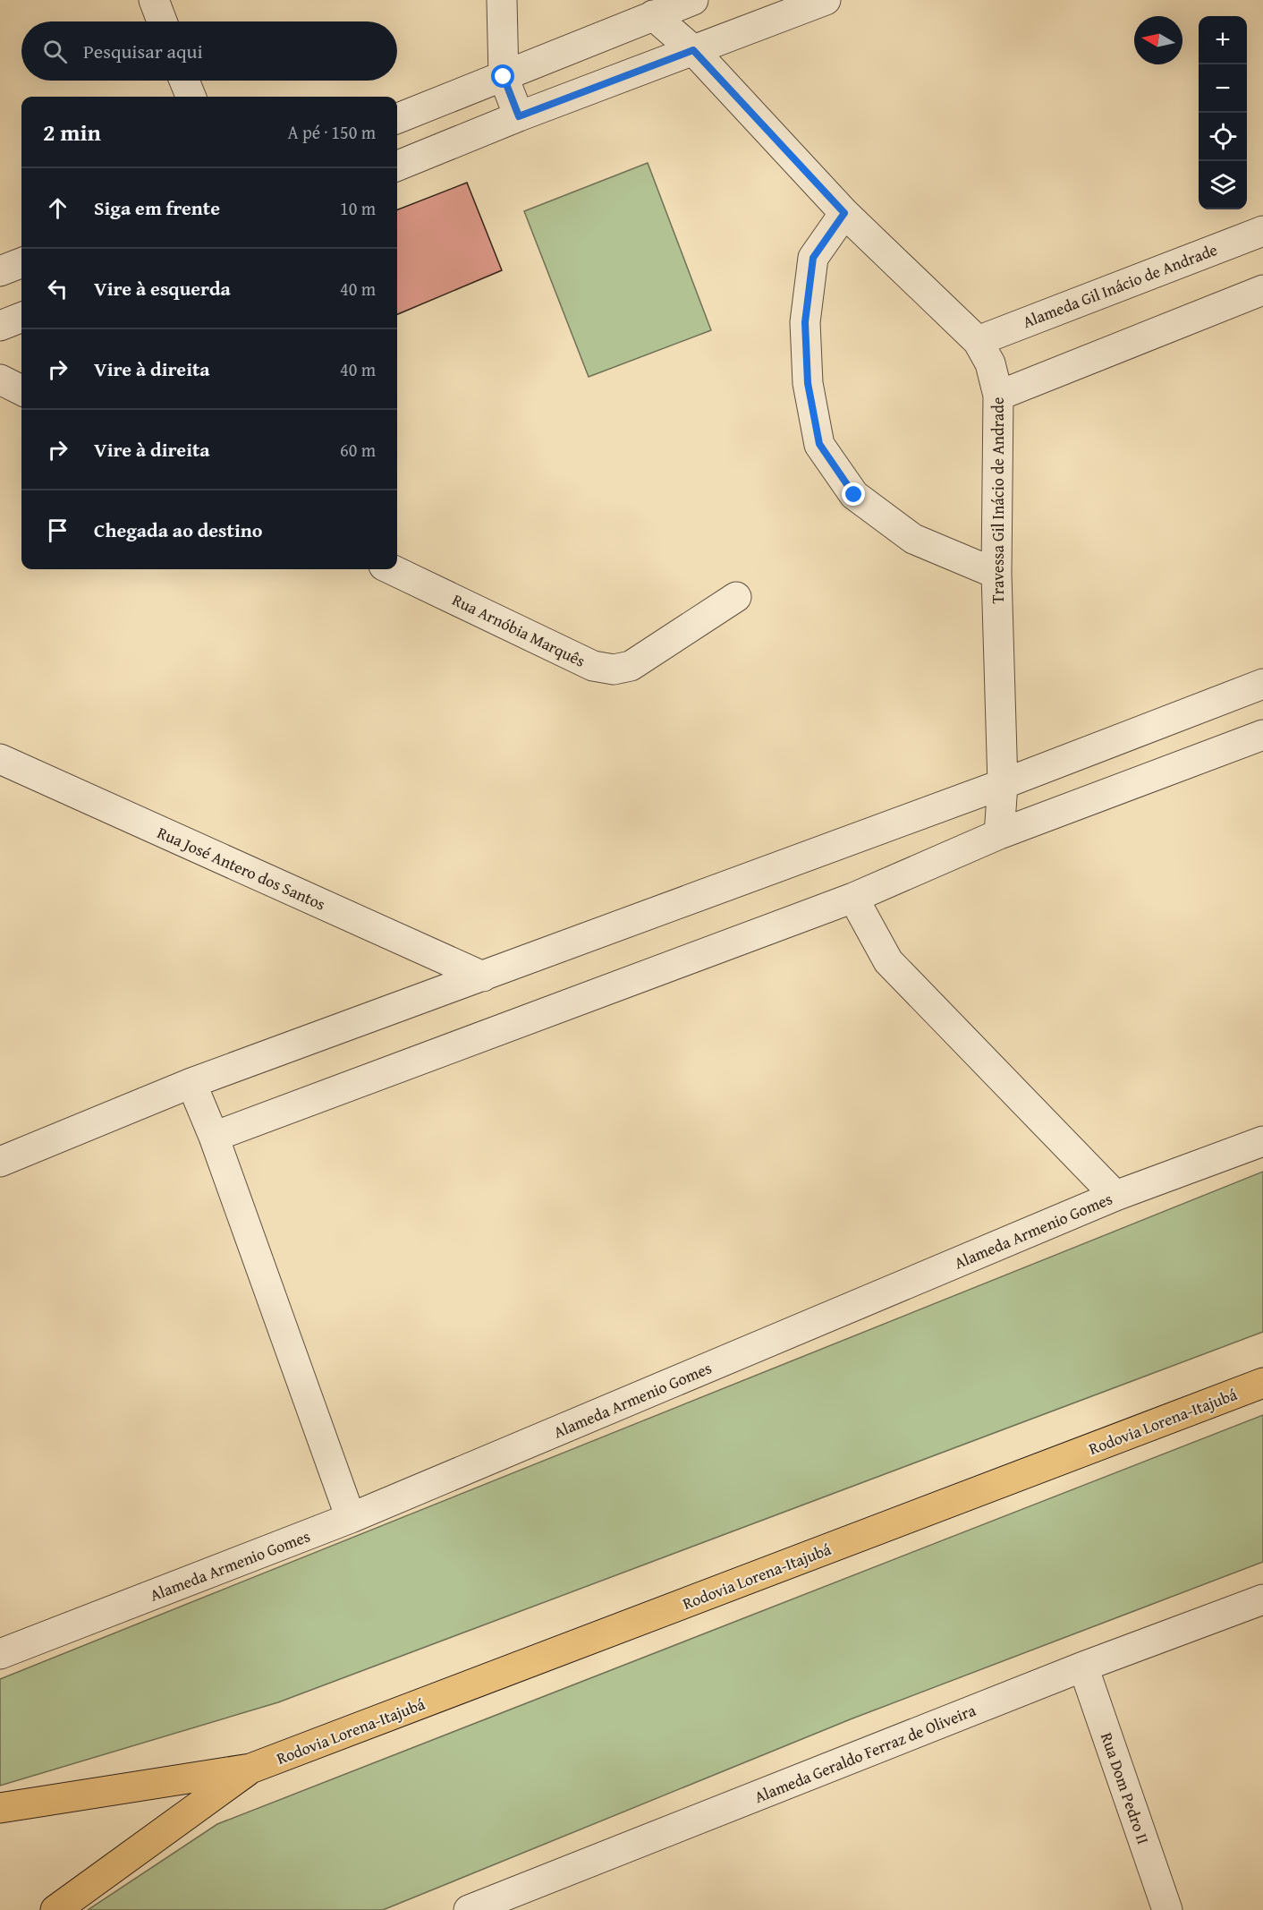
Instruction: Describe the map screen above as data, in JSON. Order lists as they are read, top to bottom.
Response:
{
  "streets": {
    "highway": ["Rodovia Lorena-Itajubá"],
    "street": [
      "Alameda Gil Inácio de Andrade",
      "Travessa Gil Inácio de Andrade",
      "Rua Arnóbia Marquês",
      "Rua José Antero dos Santos",
      "Alameda Armenio Gomes",
      "Alameda Geraldo Ferraz de Oliveira",
      "Rua Dom Pedro II"
    ]
  },
  "crossings": [
    ["Alameda Gil Inácio de Andrade", "Travessa Gil Inácio de Andrade"],
    ["Alameda Geraldo Ferraz de Oliveira", "Rua Dom Pedro II"]
  ],
  "north": "left",
  "page": {
    "map_buttons": ["+", "−"],
    "search": "Pesquisar aqui",
    "heading": ["2 min", "A pé · 150 m"],
    "list": [
      ["Siga em frente", "10 m"],
      ["Vire à esquerda", "40 m"],
      ["Vire à direita", "40 m"],
      ["Vire à direita", "60 m"],
      "Chegada ao destino"
    ]
  }
}
